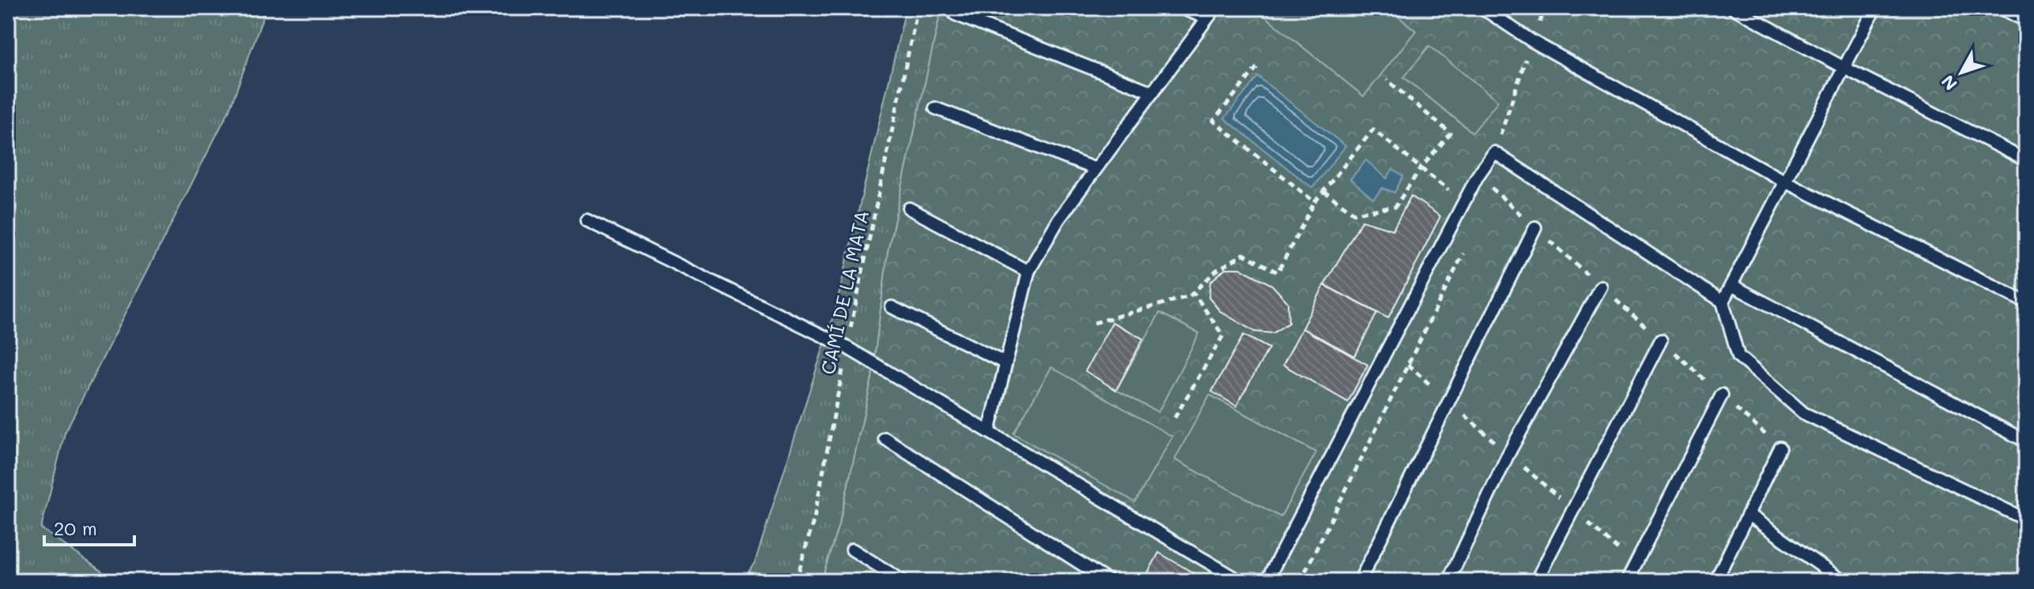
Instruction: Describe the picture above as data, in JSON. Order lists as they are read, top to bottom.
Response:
{
  "streets": {
    "path": ["CAMÍ DE LA MATA"]
  },
  "scale_bar": "20 m",
  "north": "bottom left"
}
